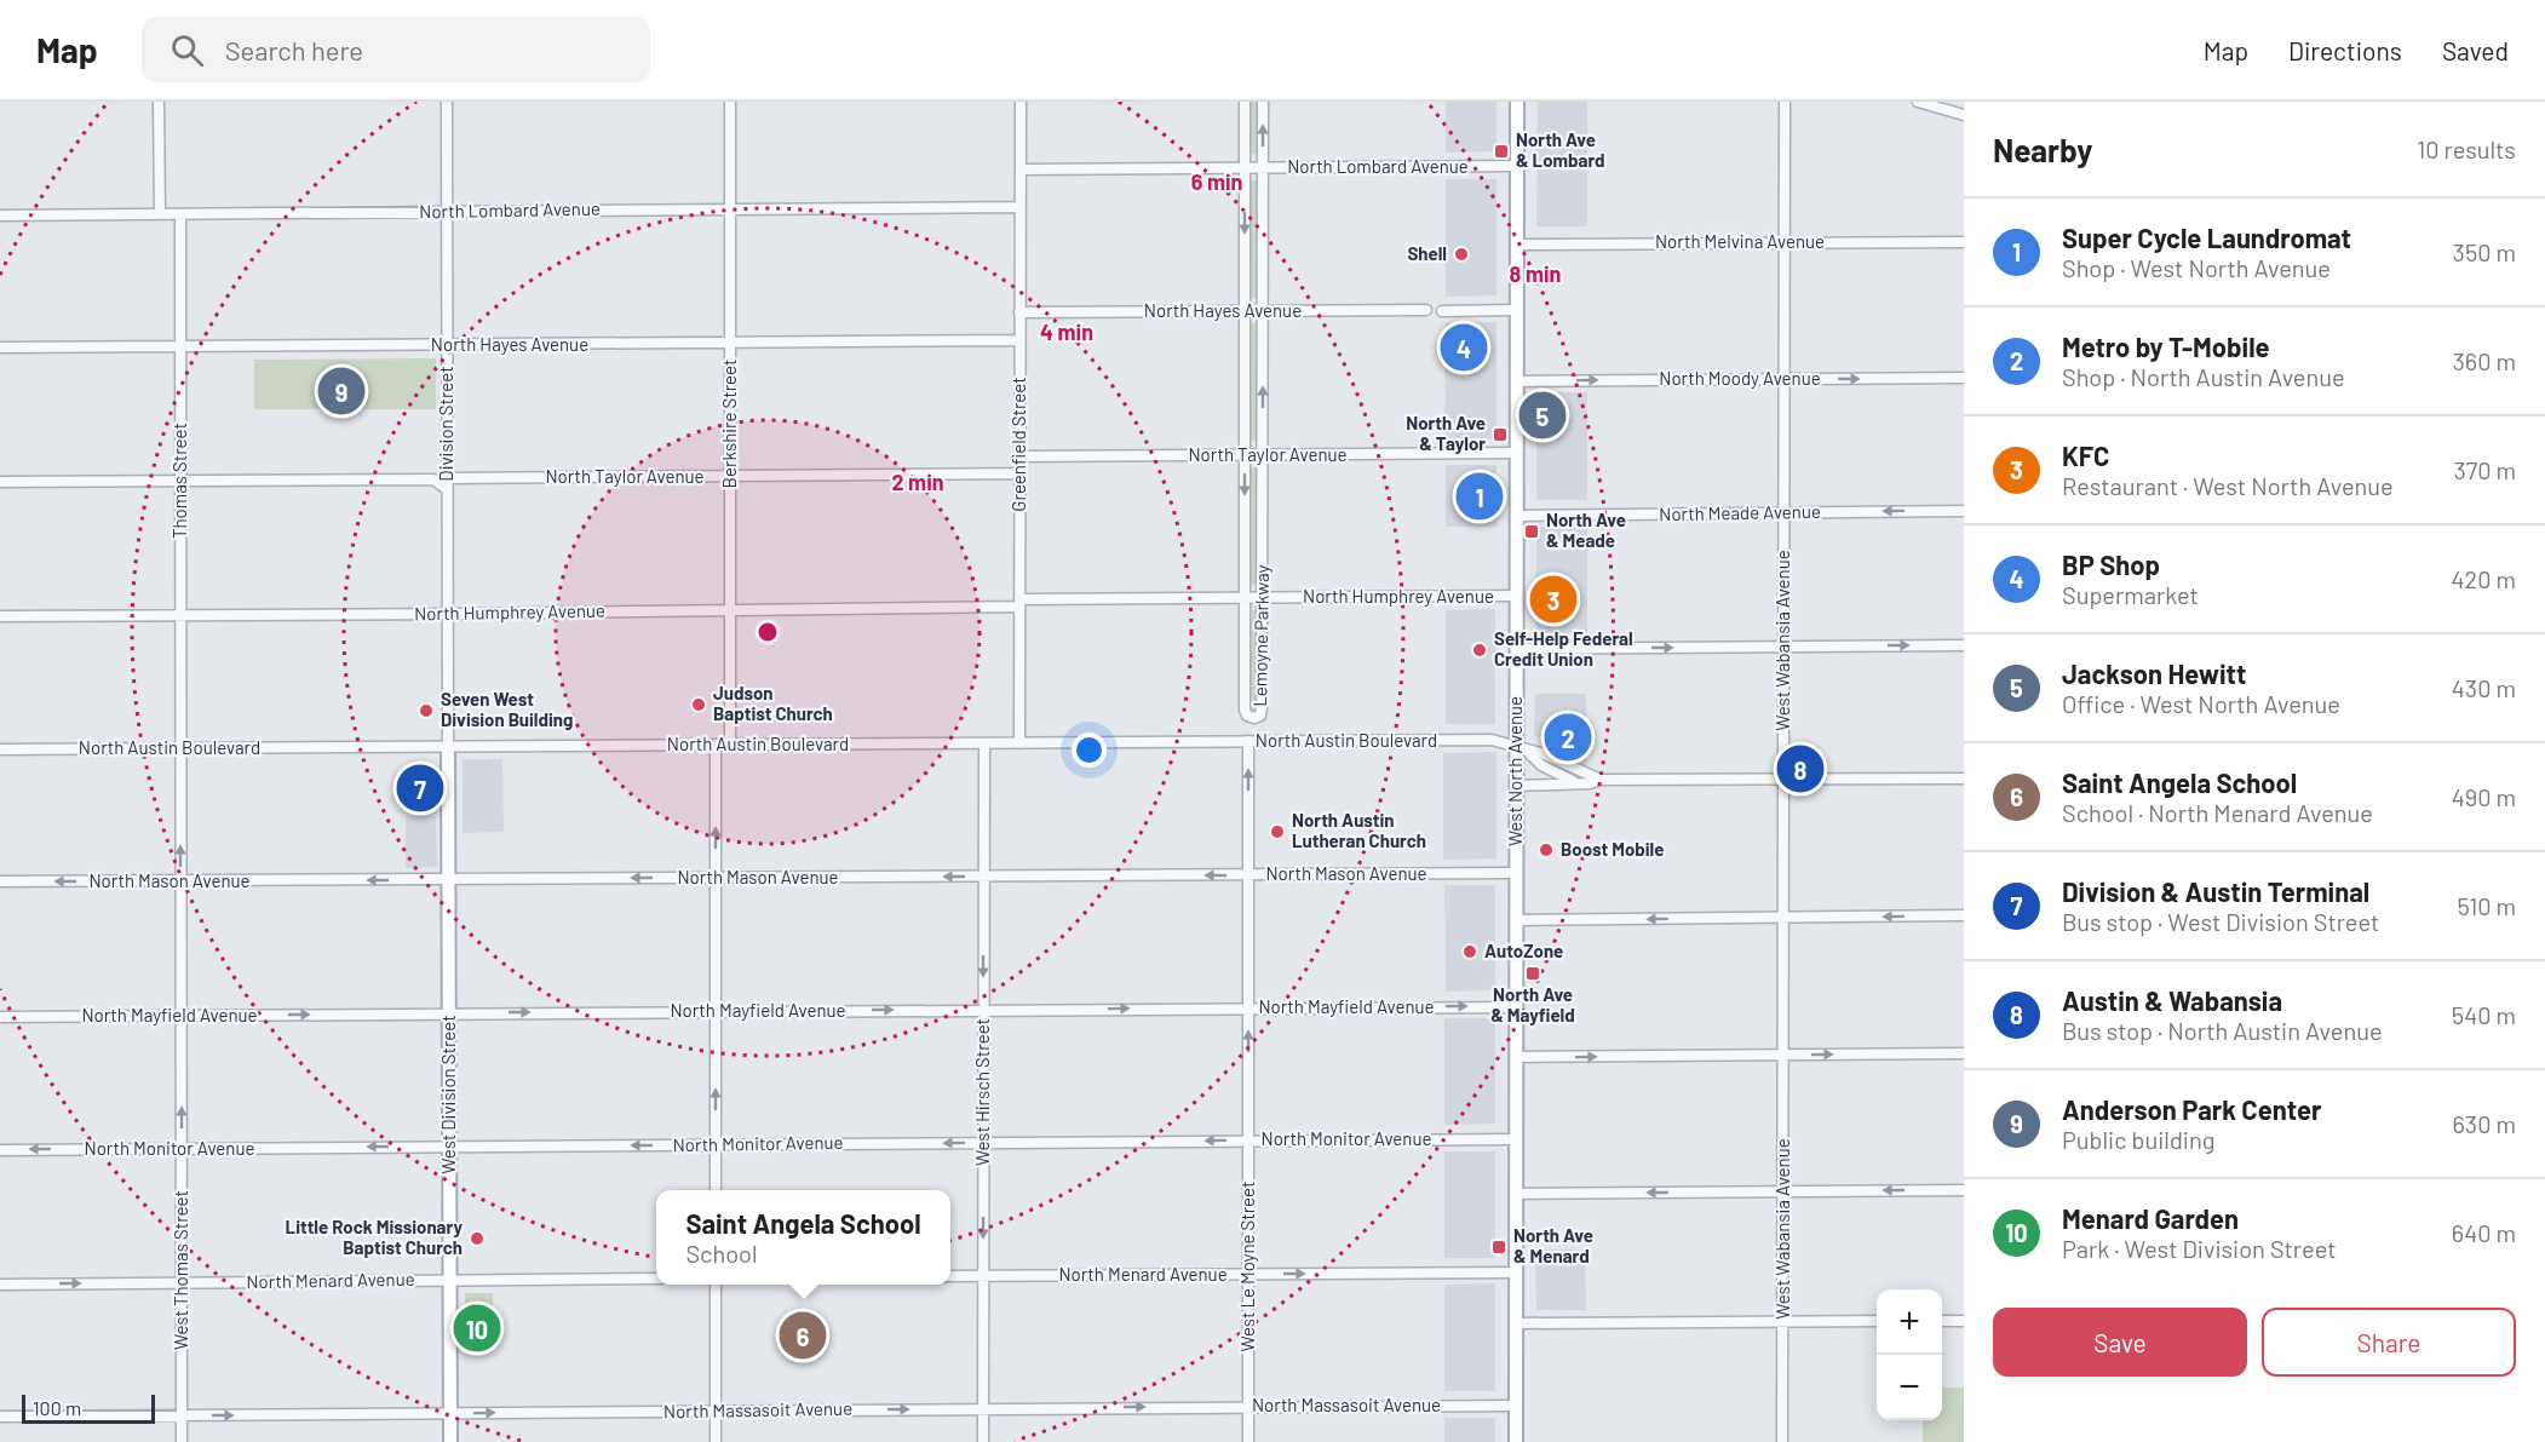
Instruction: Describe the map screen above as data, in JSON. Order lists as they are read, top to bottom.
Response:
{
  "streets": {
    "main road": ["West North Avenue", "West Division Street"],
    "street": [
      "North Lombard Avenue",
      "North Melvina Avenue",
      "North Hayes Avenue",
      "North Moody Avenue",
      "Division Street",
      "Berkshire Street",
      "Greenfield Street",
      "North Taylor Avenue",
      "Thomas Street",
      "North Meade Avenue",
      "North Humphrey Avenue",
      "Lemoyne Parkway",
      "West Wabansia Avenue",
      "North Austin Boulevard",
      "North Mason Avenue",
      "North Mayfield Avenue",
      "West Hirsch Street",
      "North Monitor Avenue",
      "West Le Moyne Street",
      "West Thomas Street",
      "North Menard Avenue",
      "North Massasoit Avenue"
    ]
  },
  "crossings": [
    ["North Lombard Avenue", "Division Street"],
    ["North Lombard Avenue", "Berkshire Street"],
    ["North Lombard Avenue", "Greenfield Street"],
    ["North Lombard Avenue", "Thomas Street"],
    ["North Lombard Avenue", "Lemoyne Parkway"],
    ["North Lombard Avenue", "West North Avenue"],
    ["North Melvina Avenue", "West Wabansia Avenue"],
    ["North Melvina Avenue", "West North Avenue"],
    ["North Hayes Avenue", "Division Street"],
    ["North Hayes Avenue", "Berkshire Street"],
    ["North Hayes Avenue", "Greenfield Street"],
    ["North Hayes Avenue", "Thomas Street"],
    ["North Hayes Avenue", "Lemoyne Parkway"],
    ["North Moody Avenue", "West Wabansia Avenue"],
    ["North Moody Avenue", "West North Avenue"],
    ["Division Street", "North Taylor Avenue"],
    ["Division Street", "North Humphrey Avenue"],
    ["Division Street", "North Austin Boulevard"],
    ["Division Street", "West Division Street"],
    ["Berkshire Street", "North Taylor Avenue"],
    ["Berkshire Street", "North Humphrey Avenue"],
    ["Berkshire Street", "North Austin Boulevard"],
    ["Greenfield Street", "North Taylor Avenue"],
    ["Greenfield Street", "North Humphrey Avenue"],
    ["Greenfield Street", "North Austin Boulevard"],
    ["North Taylor Avenue", "Lemoyne Parkway"],
    ["North Taylor Avenue", "West North Avenue"],
    ["Thomas Street", "North Humphrey Avenue"],
    ["Thomas Street", "North Austin Boulevard"],
    ["Thomas Street", "West Thomas Street"],
    ["North Meade Avenue", "West Wabansia Avenue"],
    ["North Meade Avenue", "West North Avenue"],
    ["North Humphrey Avenue", "Lemoyne Parkway"],
    ["North Humphrey Avenue", "West North Avenue"],
    ["North Austin Boulevard", "West North Avenue"],
    ["North Austin Boulevard", "West Hirsch Street"],
    ["North Austin Boulevard", "West Division Street"],
    ["North Austin Boulevard", "West Le Moyne Street"],
    ["North Austin Boulevard", "West Thomas Street"],
    ["West North Avenue", "North Mason Avenue"],
    ["West North Avenue", "North Mayfield Avenue"],
    ["West North Avenue", "North Monitor Avenue"],
    ["West North Avenue", "North Menard Avenue"],
    ["West North Avenue", "North Massasoit Avenue"],
    ["North Mason Avenue", "West Hirsch Street"],
    ["North Mason Avenue", "West Division Street"],
    ["North Mason Avenue", "West Le Moyne Street"],
    ["North Mason Avenue", "West Thomas Street"],
    ["North Mayfield Avenue", "West Hirsch Street"],
    ["North Mayfield Avenue", "West Division Street"],
    ["North Mayfield Avenue", "West Le Moyne Street"],
    ["North Mayfield Avenue", "West Thomas Street"],
    ["West Hirsch Street", "North Monitor Avenue"],
    ["West Hirsch Street", "North Menard Avenue"],
    ["West Hirsch Street", "North Massasoit Avenue"],
    ["West Division Street", "North Monitor Avenue"],
    ["West Division Street", "North Menard Avenue"],
    ["West Division Street", "North Massasoit Avenue"],
    ["North Monitor Avenue", "West Le Moyne Street"],
    ["North Monitor Avenue", "West Thomas Street"],
    ["West Le Moyne Street", "North Menard Avenue"],
    ["West Le Moyne Street", "North Massasoit Avenue"],
    ["West Thomas Street", "North Menard Avenue"],
    ["West Thomas Street", "North Massasoit Avenue"]
  ],
  "one_way": [
    "North Moody Avenue",
    "North Meade Avenue",
    "North Mason Avenue",
    "North Mayfield Avenue",
    "West Hirsch Street",
    "North Monitor Avenue",
    "West Le Moyne Street",
    "West Thomas Street",
    "North Menard Avenue",
    "North Massasoit Avenue"
  ],
  "places": {
    "transit": [
      "North Ave & Lombard",
      "North Ave & Taylor",
      "North Ave & Meade",
      "North Ave & Mayfield",
      "North Ave & Menard"
    ],
    "other": [
      "Shell",
      "Self-Help Federal Credit Union",
      "Judson Baptist Church",
      "Seven West Division Building",
      "North Austin Lutheran Church",
      "Boost Mobile",
      "AutoZone",
      "Little Rock Missionary Baptist Church"
    ]
  },
  "scale_bar": "100 m",
  "page": {
    "header": "Map",
    "search": "Search here",
    "nav": ["Map", "Directions", "Saved"],
    "heading": ["Nearby", "10 results"],
    "list": [
      {
        "mark": "1",
        "name": "Super Cycle Laundromat",
        "note": "Shop · West North Avenue",
        "value": "350 m"
      },
      {
        "mark": "2",
        "name": "Metro by T-Mobile",
        "note": "Shop · North Austin Avenue",
        "value": "360 m"
      },
      {
        "mark": "3",
        "name": "KFC",
        "note": "Restaurant · West North Avenue",
        "value": "370 m"
      },
      {
        "mark": "4",
        "name": "BP Shop",
        "note": "Supermarket",
        "value": "420 m"
      },
      {
        "mark": "5",
        "name": "Jackson Hewitt",
        "note": "Office · West North Avenue",
        "value": "430 m"
      },
      {
        "mark": "6",
        "name": "Saint Angela School",
        "note": "School · North Menard Avenue",
        "value": "490 m"
      },
      {
        "mark": "7",
        "name": "Division & Austin Terminal",
        "note": "Bus stop · West Division Street",
        "value": "510 m"
      },
      {
        "mark": "8",
        "name": "Austin & Wabansia",
        "note": "Bus stop · North Austin Avenue",
        "value": "540 m"
      },
      {
        "mark": "9",
        "name": "Anderson Park Center",
        "note": "Public building",
        "value": "630 m"
      },
      {
        "mark": "10",
        "name": "Menard Garden",
        "note": "Park · West Division Street",
        "value": "640 m"
      }
    ],
    "pins": [
      "4",
      "9",
      "5",
      "1",
      "3",
      "2",
      "8",
      "7",
      "10",
      "6"
    ],
    "popup": ["Saint Angela School", "School"],
    "buttons": ["Save", "Share"],
    "map_buttons": ["+", "−"],
    "scale": "100 m"
  },
  "rings": [
    "6 min",
    "8 min",
    "4 min",
    "2 min"
  ]
}
